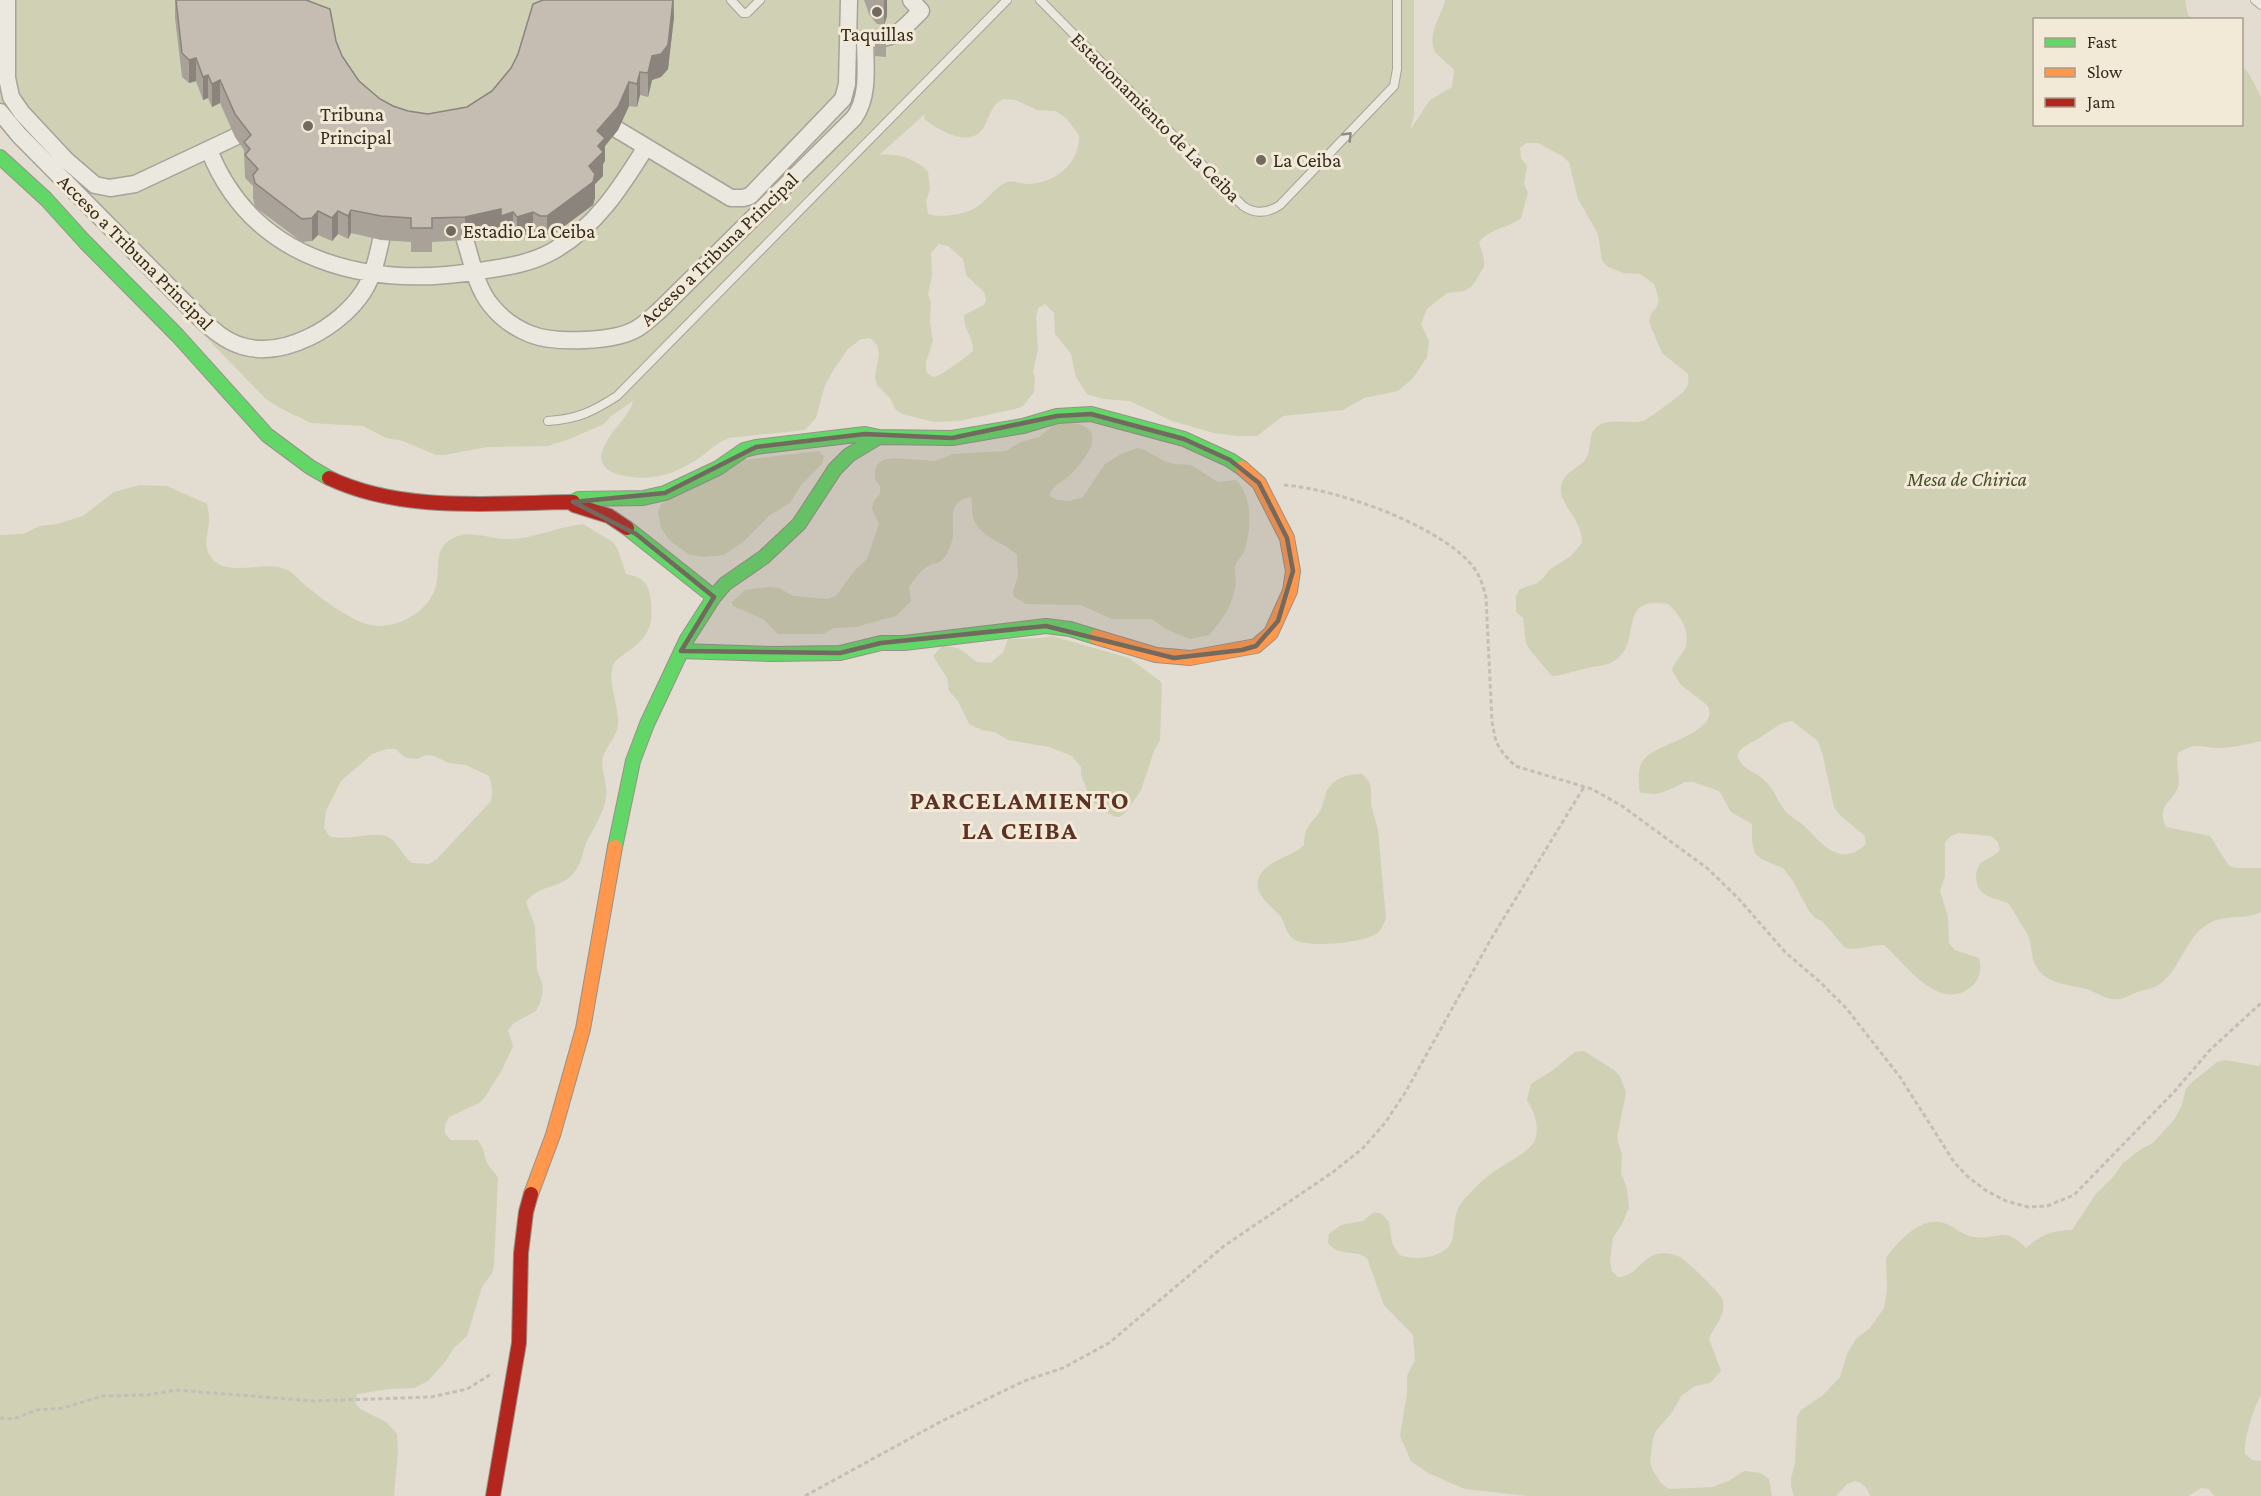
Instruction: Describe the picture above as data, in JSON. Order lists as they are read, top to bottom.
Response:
{
  "streets": {
    "street": ["Acceso a Tribuna Principal"],
    "lane": ["Estacionamiento de La Ceiba"]
  },
  "districts": ["PARCELAMIENTO LA CEIBA"],
  "parks": ["Mesa de Chirica"],
  "places": [
    "Taquillas",
    "Tribuna Principal",
    "La Ceiba",
    "Estadio La Ceiba"
  ],
  "legend": ["Fast", "Slow", "Jam"]
}
